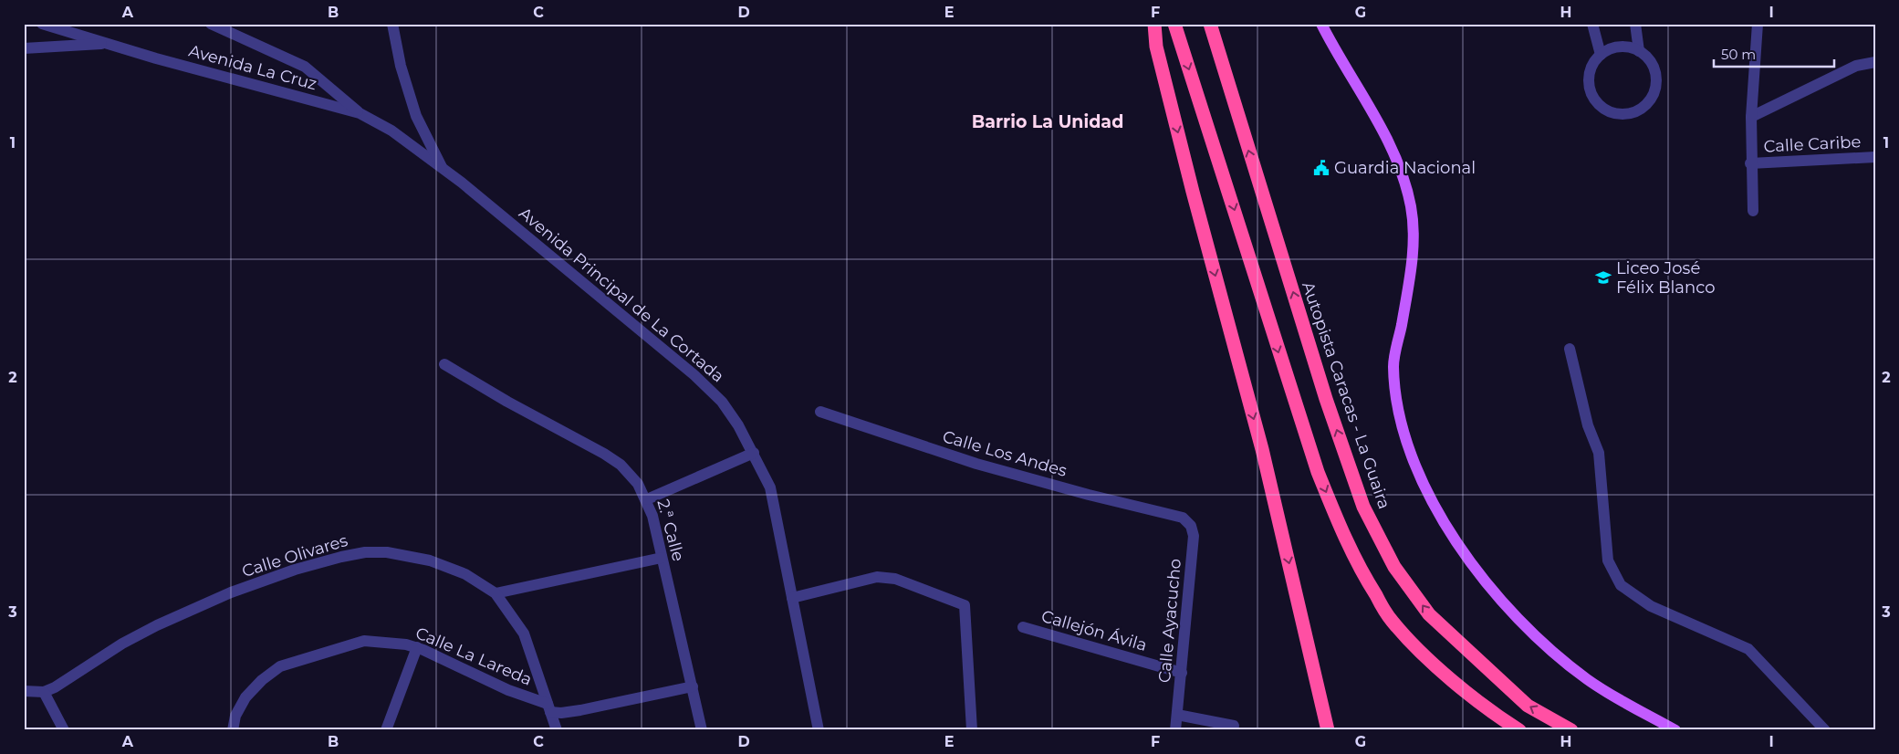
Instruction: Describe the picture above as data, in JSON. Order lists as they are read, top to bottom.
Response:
{
  "streets": {
    "highway": ["Autopista Caracas - La Guaira"],
    "street": [
      "Avenida La Cruz",
      "Calle Caribe",
      "Avenida Principal de La Cortada",
      "Calle Los Andes",
      "2.ª Calle",
      "Calle Olivares",
      "Calle Ayacucho",
      "Callejón Ávila",
      "Calle La Lareda"
    ]
  },
  "crossings": [
    ["Avenida La Cruz", "Avenida Principal de La Cortada"],
    ["Calle Los Andes", "Calle Ayacucho"],
    ["Calle Olivares", "Calle La Lareda"],
    ["Calle Ayacucho", "Callejón Ávila"]
  ],
  "districts": ["Barrio La Unidad"],
  "places": {
    "public building": ["Guardia Nacional"],
    "school or university": ["Liceo José Félix Blanco"]
  },
  "scale_bar": "50 m",
  "grid": {
    "columns": [
      "A",
      "B",
      "C",
      "D",
      "E",
      "F",
      "G",
      "H",
      "I"
    ],
    "rows": ["1", "2", "3"]
  }
}
